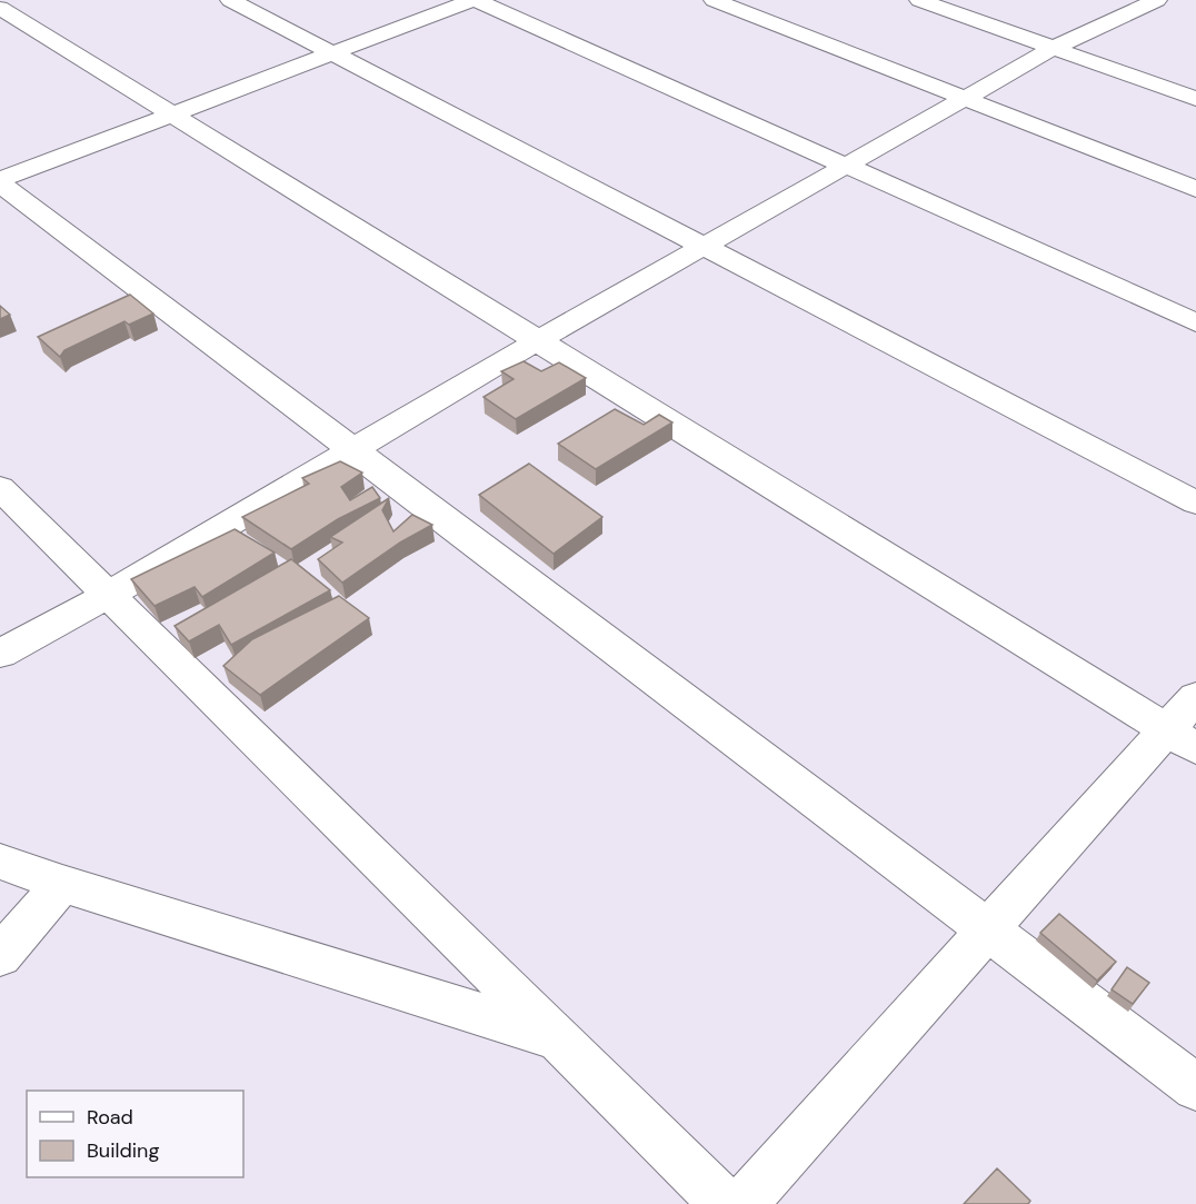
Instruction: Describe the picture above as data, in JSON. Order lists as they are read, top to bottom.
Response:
{
  "legend": ["Road", "Building"]
}
